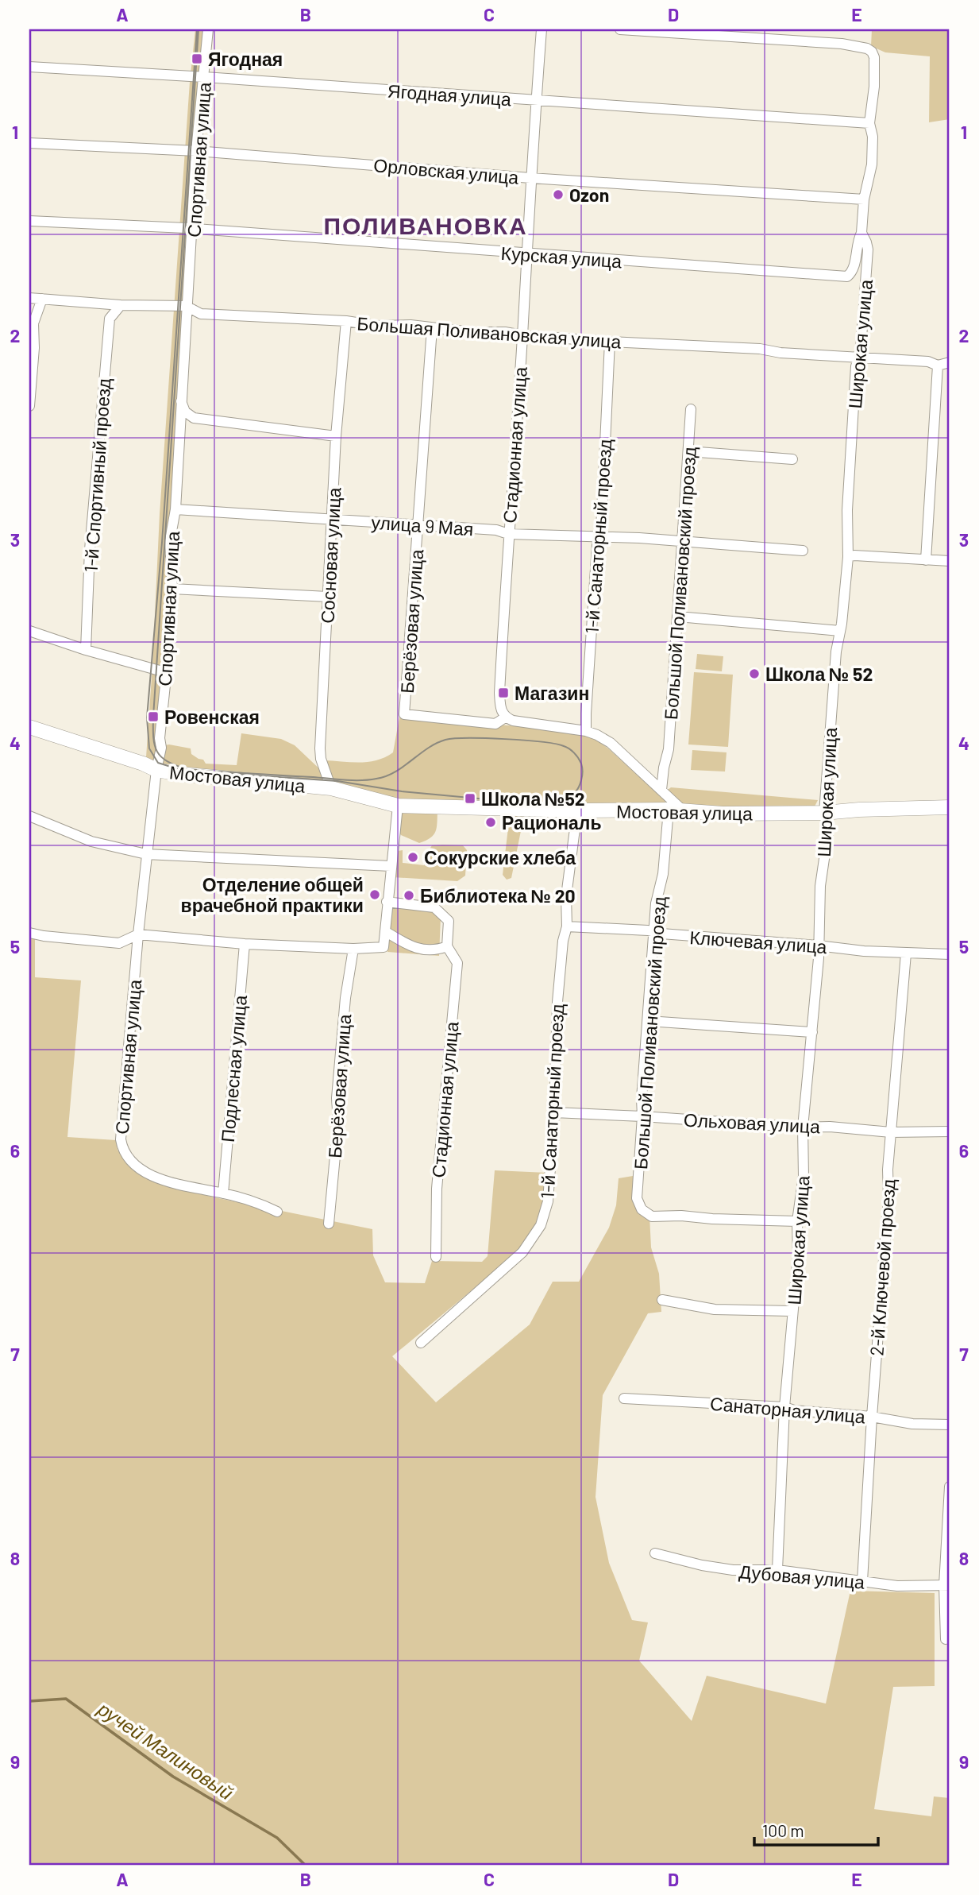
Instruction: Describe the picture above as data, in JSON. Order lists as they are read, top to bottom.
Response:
{
  "streets": {
    "street": [
      "Ягодная улица",
      "Спортивная улица",
      "Орловская улица",
      "Курская улица",
      "Большая Поливановская улица",
      "Широкая улица",
      "Стадионная улица",
      "1-й Спортивный проезд",
      "улица 9 Мая",
      "1-й Санаторный проезд",
      "Сосновая улица",
      "Большой Поливановский проезд",
      "Берёзовая улица",
      "Мостовая улица",
      "Ключевая улица",
      "Подлесная улица",
      "Ольховая улица",
      "2-й Ключевой проезд",
      "Санаторная улица",
      "Дубовая улица"
    ]
  },
  "crossings": [
    ["Ягодная улица", "Спортивная улица"],
    ["Ягодная улица", "Широкая улица"],
    ["Ягодная улица", "Стадионная улица"],
    ["Спортивная улица", "Орловская улица"],
    ["Спортивная улица", "Курская улица"],
    ["Спортивная улица", "Большая Поливановская улица"],
    ["Спортивная улица", "улица 9 Мая"],
    ["Спортивная улица", "Мостовая улица"],
    ["Спортивная улица", "Подлесная улица"],
    ["Орловская улица", "Широкая улица"],
    ["Орловская улица", "Стадионная улица"],
    ["Курская улица", "Широкая улица"],
    ["Курская улица", "Стадионная улица"],
    ["Большая Поливановская улица", "Широкая улица"],
    ["Большая Поливановская улица", "Стадионная улица"],
    ["Большая Поливановская улица", "1-й Спортивный проезд"],
    ["Большая Поливановская улица", "1-й Санаторный проезд"],
    ["Большая Поливановская улица", "Сосновая улица"],
    ["Большая Поливановская улица", "Берёзовая улица"],
    ["Широкая улица", "Большой Поливановский проезд"],
    ["Широкая улица", "Мостовая улица"],
    ["Широкая улица", "Ключевая улица"],
    ["Широкая улица", "Ольховая улица"],
    ["Широкая улица", "Санаторная улица"],
    ["Широкая улица", "Дубовая улица"],
    ["Стадионная улица", "улица 9 Мая"],
    ["Стадионная улица", "Берёзовая улица"],
    ["улица 9 Мая", "1-й Санаторный проезд"],
    ["улица 9 Мая", "Сосновая улица"],
    ["улица 9 Мая", "Большой Поливановский проезд"],
    ["улица 9 Мая", "Берёзовая улица"],
    ["1-й Санаторный проезд", "Мостовая улица"],
    ["1-й Санаторный проезд", "Ключевая улица"],
    ["1-й Санаторный проезд", "Ольховая улица"],
    ["Сосновая улица", "Мостовая улица"],
    ["Большой Поливановский проезд", "Мостовая улица"],
    ["Большой Поливановский проезд", "Ключевая улица"],
    ["Большой Поливановский проезд", "Ольховая улица"],
    ["Ключевая улица", "2-й Ключевой проезд"],
    ["Ольховая улица", "2-й Ключевой проезд"],
    ["2-й Ключевой проезд", "Санаторная улица"],
    ["2-й Ключевой проезд", "Дубовая улица"]
  ],
  "districts": ["ПОЛИВАНОВКА"],
  "water": ["ручей Малиновый"],
  "places": {
    "transit": [
      "Ягодная",
      "Магазин",
      "Ровенская",
      "Школа №52"
    ],
    "other": [
      "Ozon",
      "Школа № 52",
      "Рациональ",
      "Сокурские хлеба",
      "Отделение общей врачебной практики",
      "Библиотека № 20"
    ]
  },
  "scale_bar": "100 m",
  "grid": {
    "columns": [
      "A",
      "B",
      "C",
      "D",
      "E"
    ],
    "rows": [
      "1",
      "2",
      "3",
      "4",
      "5",
      "6",
      "7",
      "8",
      "9"
    ]
  }
}
